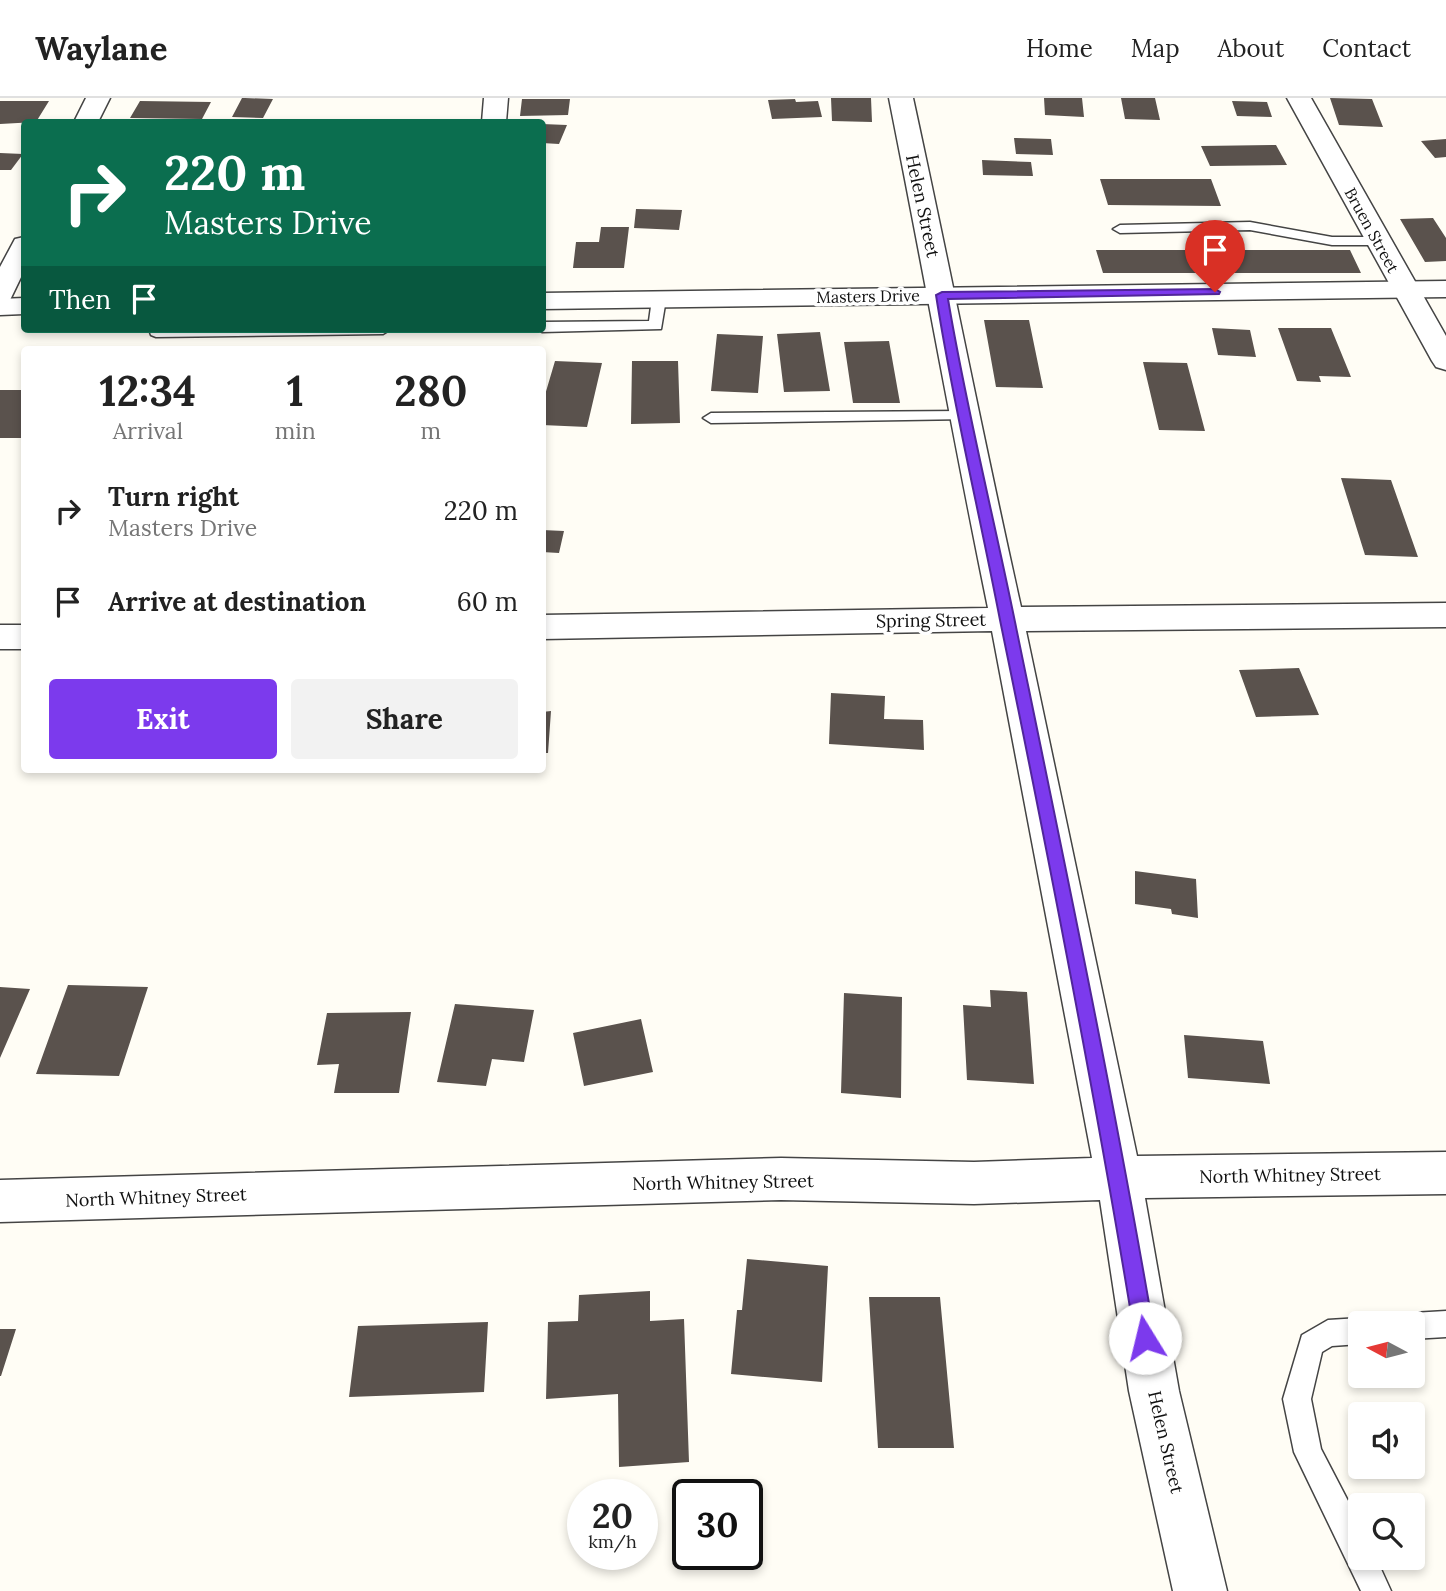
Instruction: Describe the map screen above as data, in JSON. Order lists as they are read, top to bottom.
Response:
{
  "streets": {
    "street": [
      "Helen Street",
      "Bruen Street",
      "Masters Drive",
      "Spring Street",
      "North Whitney Street"
    ]
  },
  "crossings": [
    ["Helen Street", "Masters Drive"],
    ["Helen Street", "Spring Street"],
    ["Helen Street", "North Whitney Street"],
    ["Bruen Street", "Masters Drive"]
  ],
  "north": "left",
  "page": {
    "header": "Waylane",
    "nav": [
      "Home",
      "Map",
      "About",
      "Contact"
    ],
    "turn": ["220 m", "Masters Drive"],
    "then": "Then",
    "eta": [
      "12:34",
      "Arrival",
      "1",
      "min",
      "280",
      "m"
    ],
    "list": [
      {
        "name": "Turn right",
        "note": "Masters Drive",
        "value": "220 m"
      },
      {
        "name": "Arrive at destination",
        "value": "60 m"
      }
    ],
    "buttons": ["Exit", "Share"],
    "speed": "20 km/h",
    "limit": "30"
  }
}
